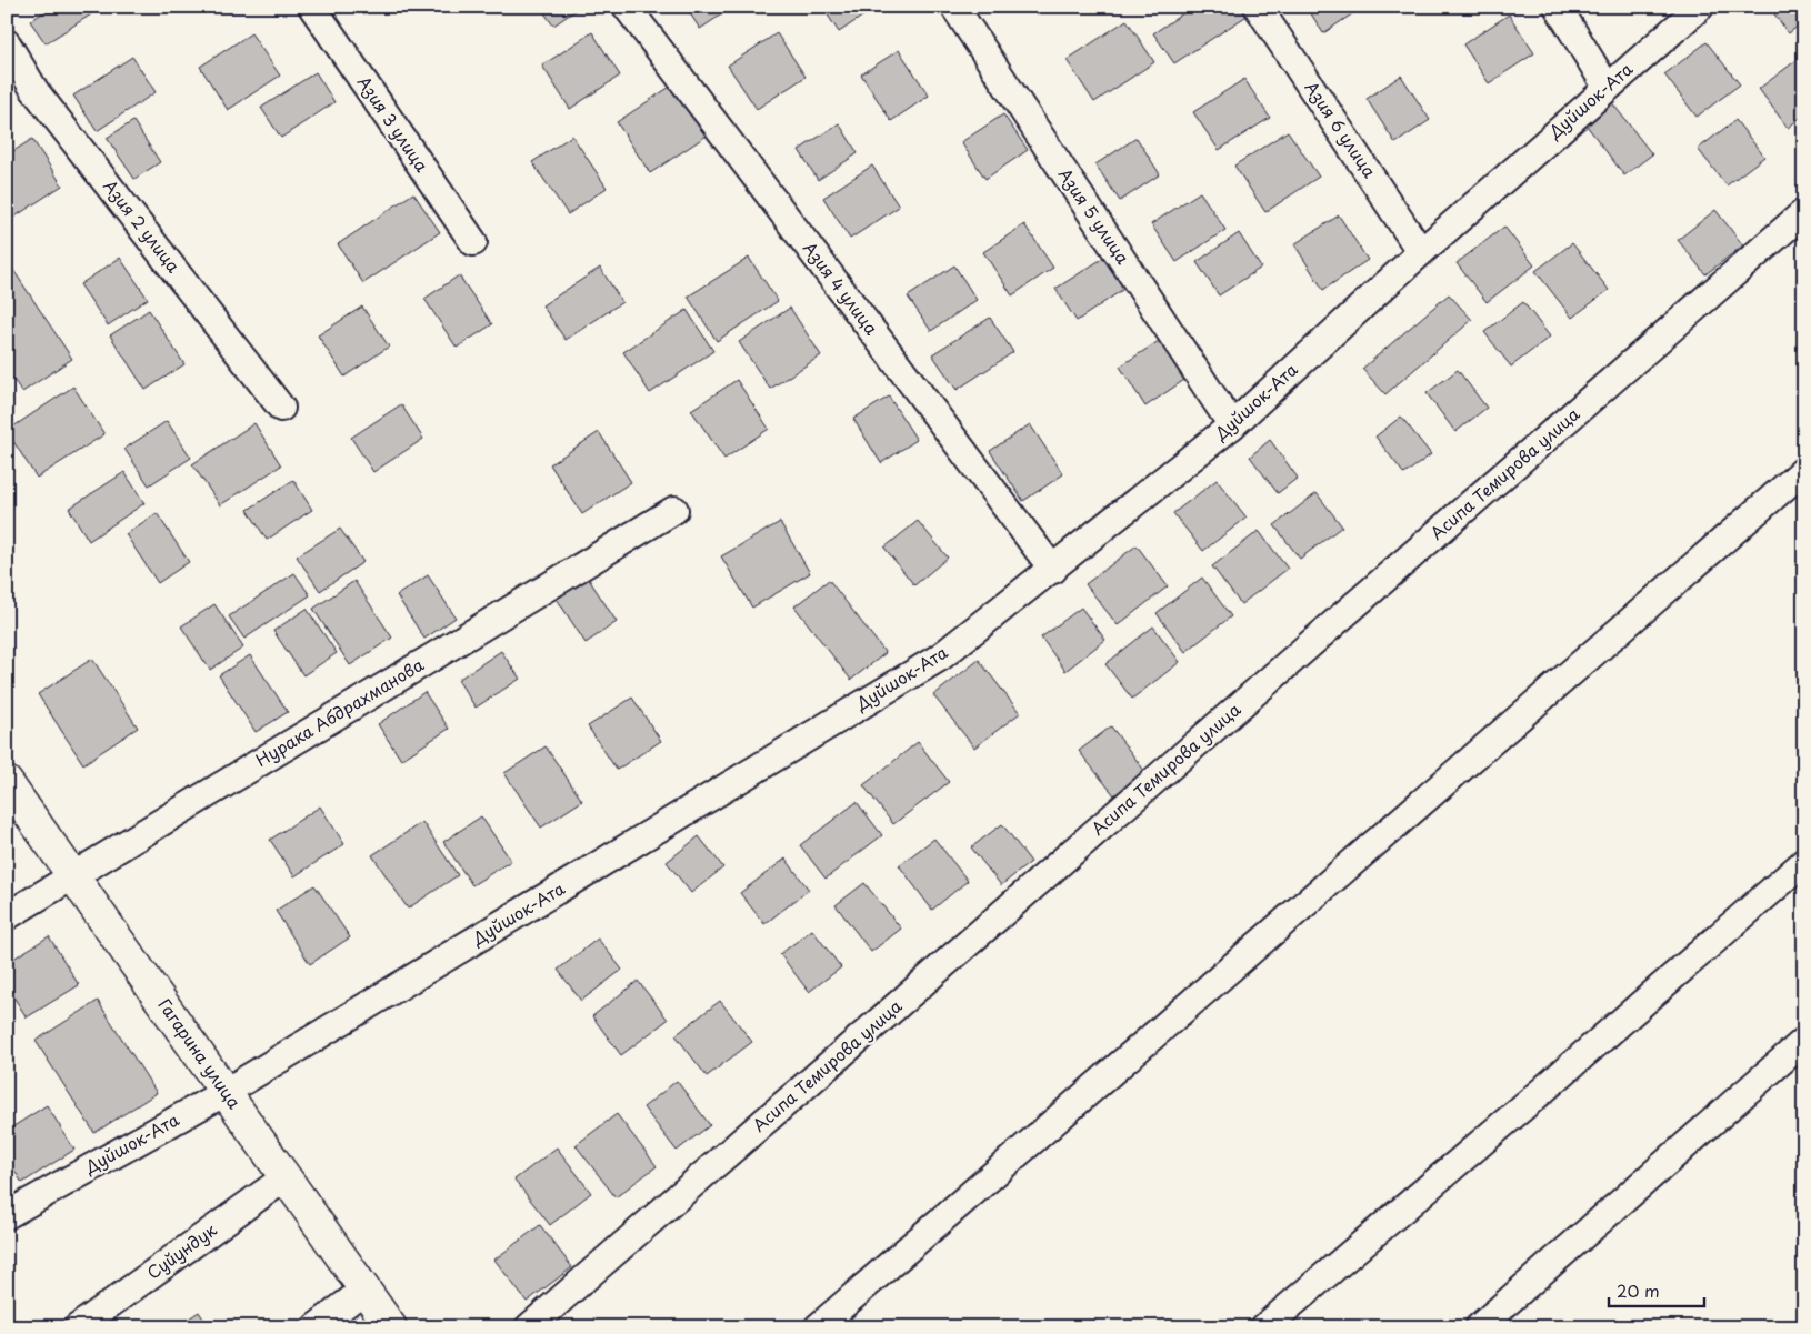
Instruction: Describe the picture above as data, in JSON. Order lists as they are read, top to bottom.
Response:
{
  "streets": {
    "main road": ["Гагарина улица"],
    "street": [
      "Дуйшок-Ата",
      "Азия 3 улица",
      "Азия 6 улица",
      "Азия 5 улица",
      "Азия 2 улица",
      "Азия 4 улица",
      "Асипа Темирова улица",
      "Нурака Абдрахманова",
      "Суйундук"
    ]
  },
  "crossings": [
    ["Дуйшок-Ата", "Азия 6 улица"],
    ["Дуйшок-Ата", "Азия 5 улица"],
    ["Дуйшок-Ата", "Азия 4 улица"],
    ["Дуйшок-Ата", "Гагарина улица"],
    ["Нурака Абдрахманова", "Гагарина улица"],
    ["Гагарина улица", "Суйундук"]
  ],
  "scale_bar": "20 m"
}
